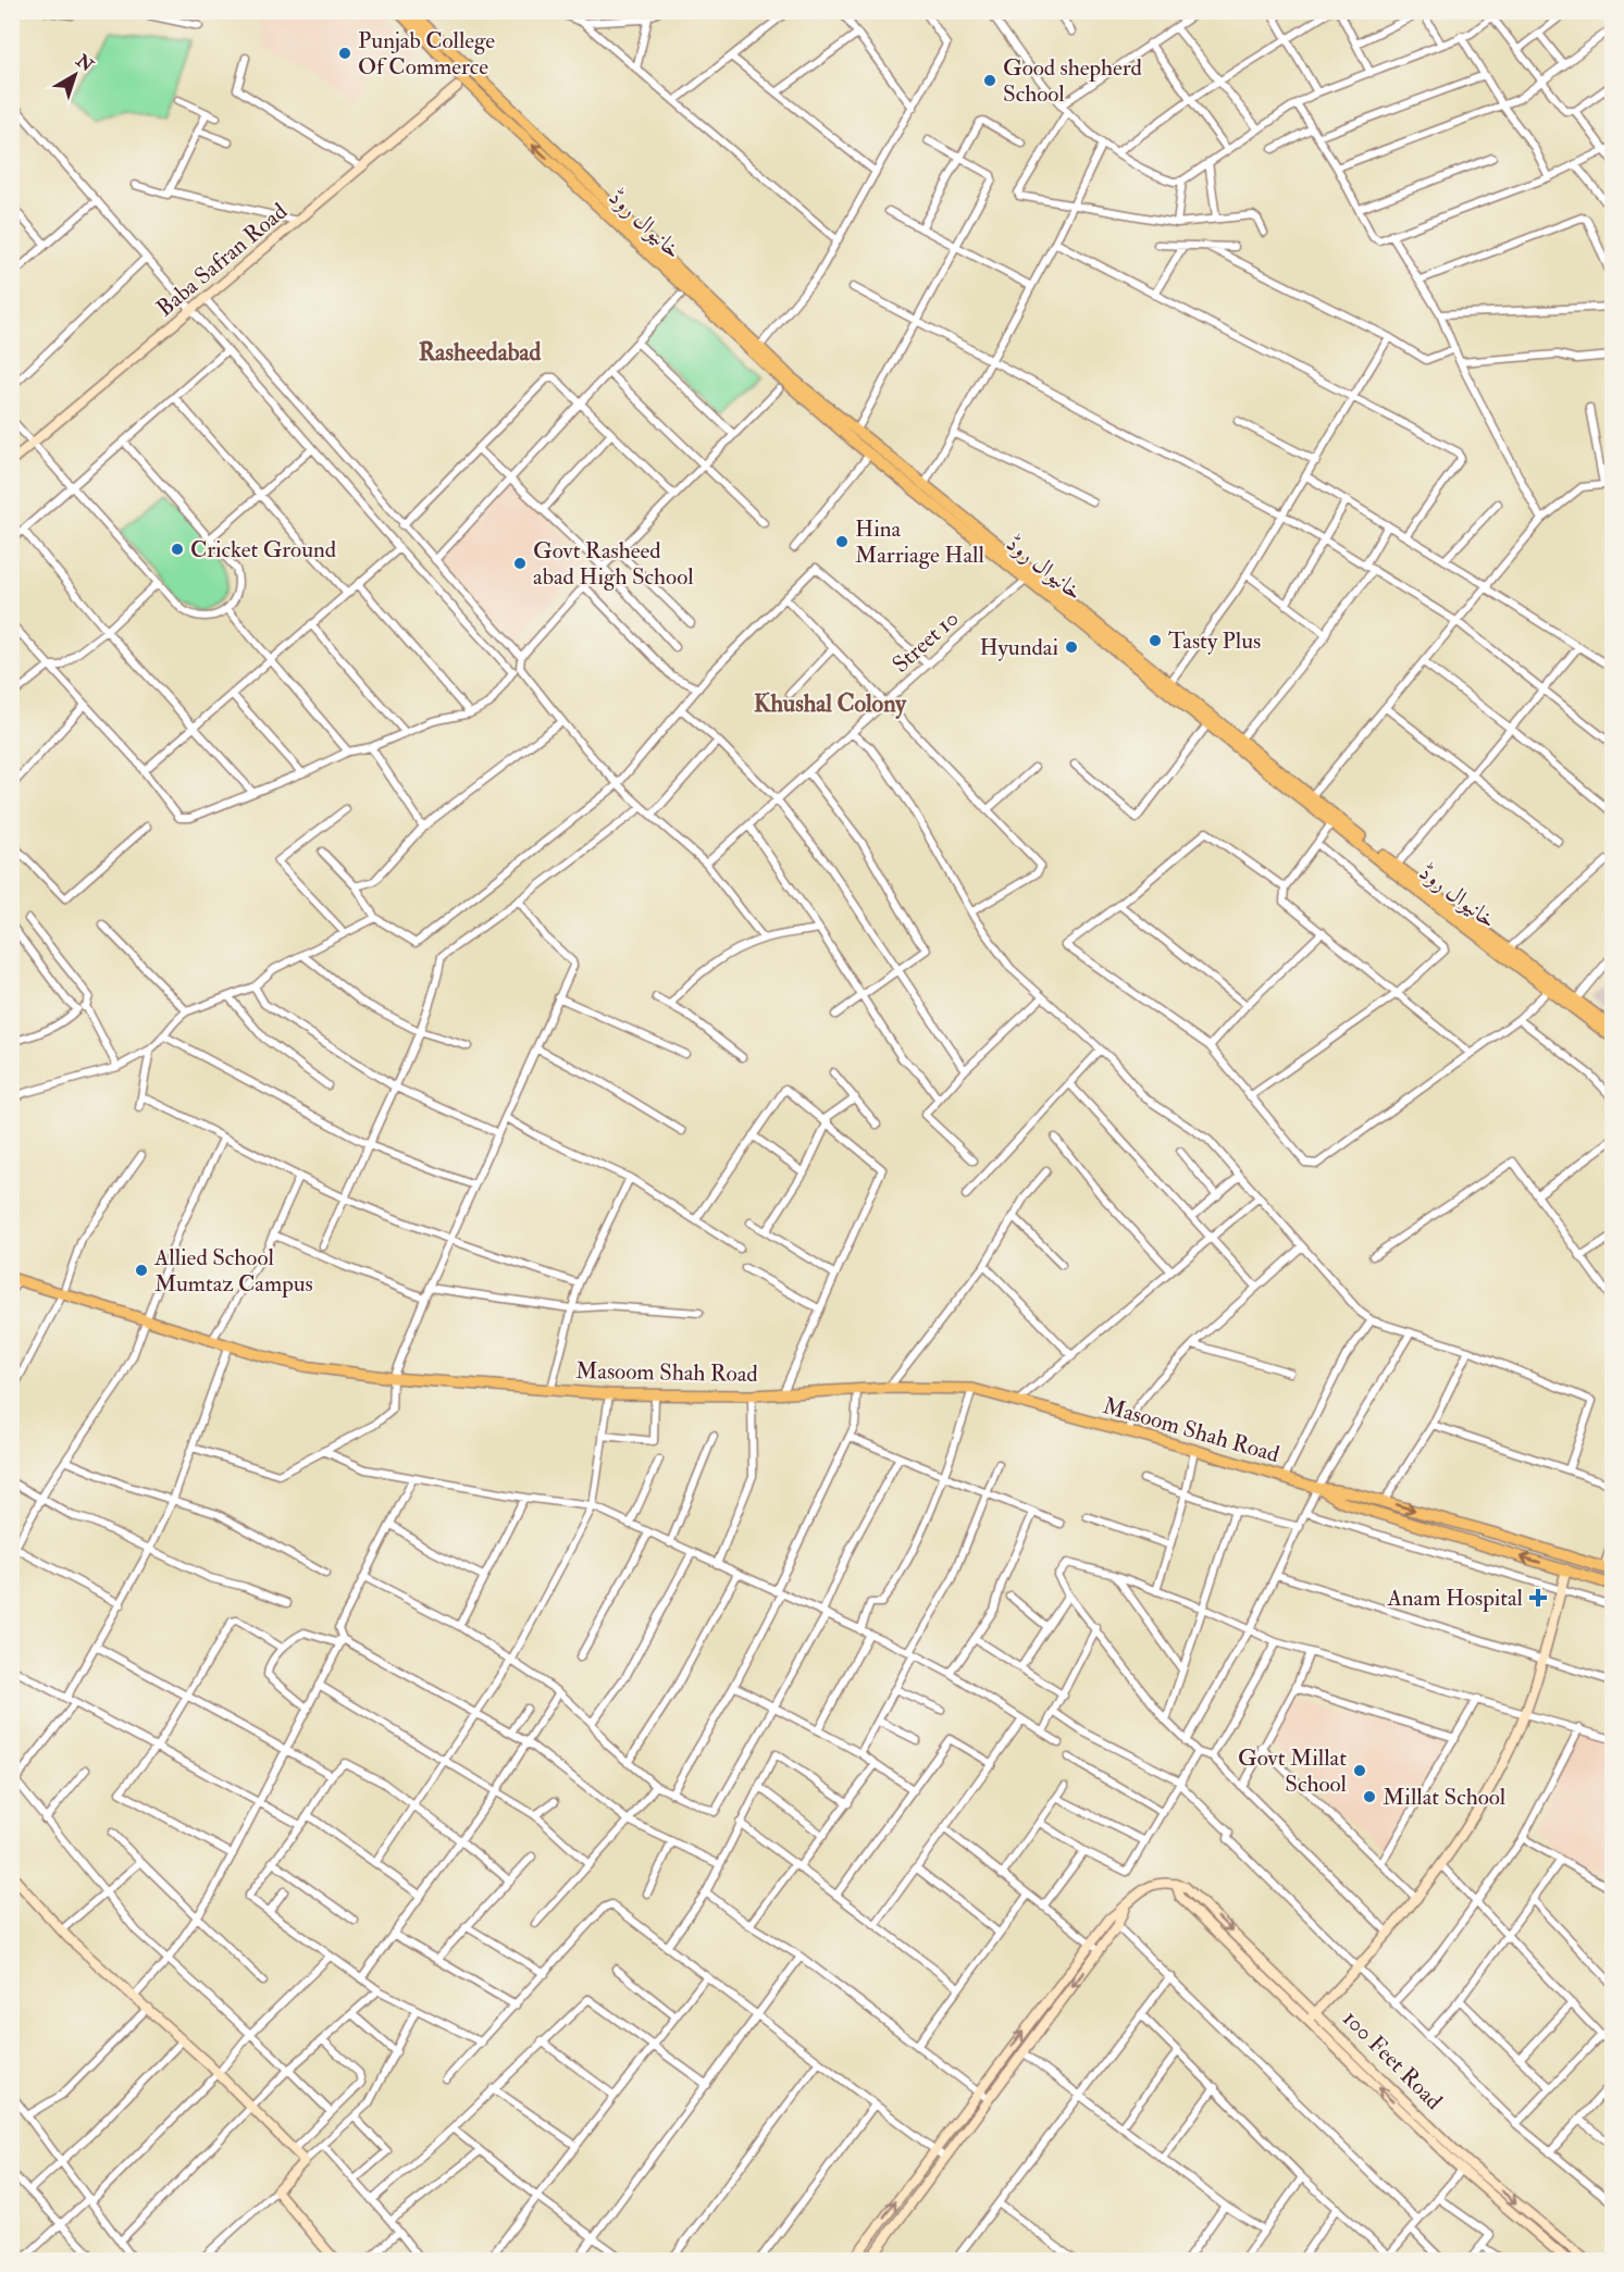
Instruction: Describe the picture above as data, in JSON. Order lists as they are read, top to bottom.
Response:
{
  "streets": {
    "main road": [
      "خانیوال روڈ",
      "Baba Safran Road",
      "Masoom Shah Road",
      "100 Feet Road"
    ],
    "street": ["Street 10"]
  },
  "crossings": [
    ["خانیوال روڈ", "Street 10"]
  ],
  "districts": ["Rasheedabad", "Khushal Colony"],
  "places": {
    "other": [
      "Punjab College Of Commerce",
      "Good shepherd School",
      "Hina Marriage Hall",
      "Cricket Ground",
      "Govt Rasheed abad High School",
      "Tasty Plus",
      "Hyundai",
      "Allied School Mumtaz Campus",
      "Govt Millat School",
      "Millat School"
    ],
    "health": ["Anam Hospital"]
  },
  "north": "top right"
}
